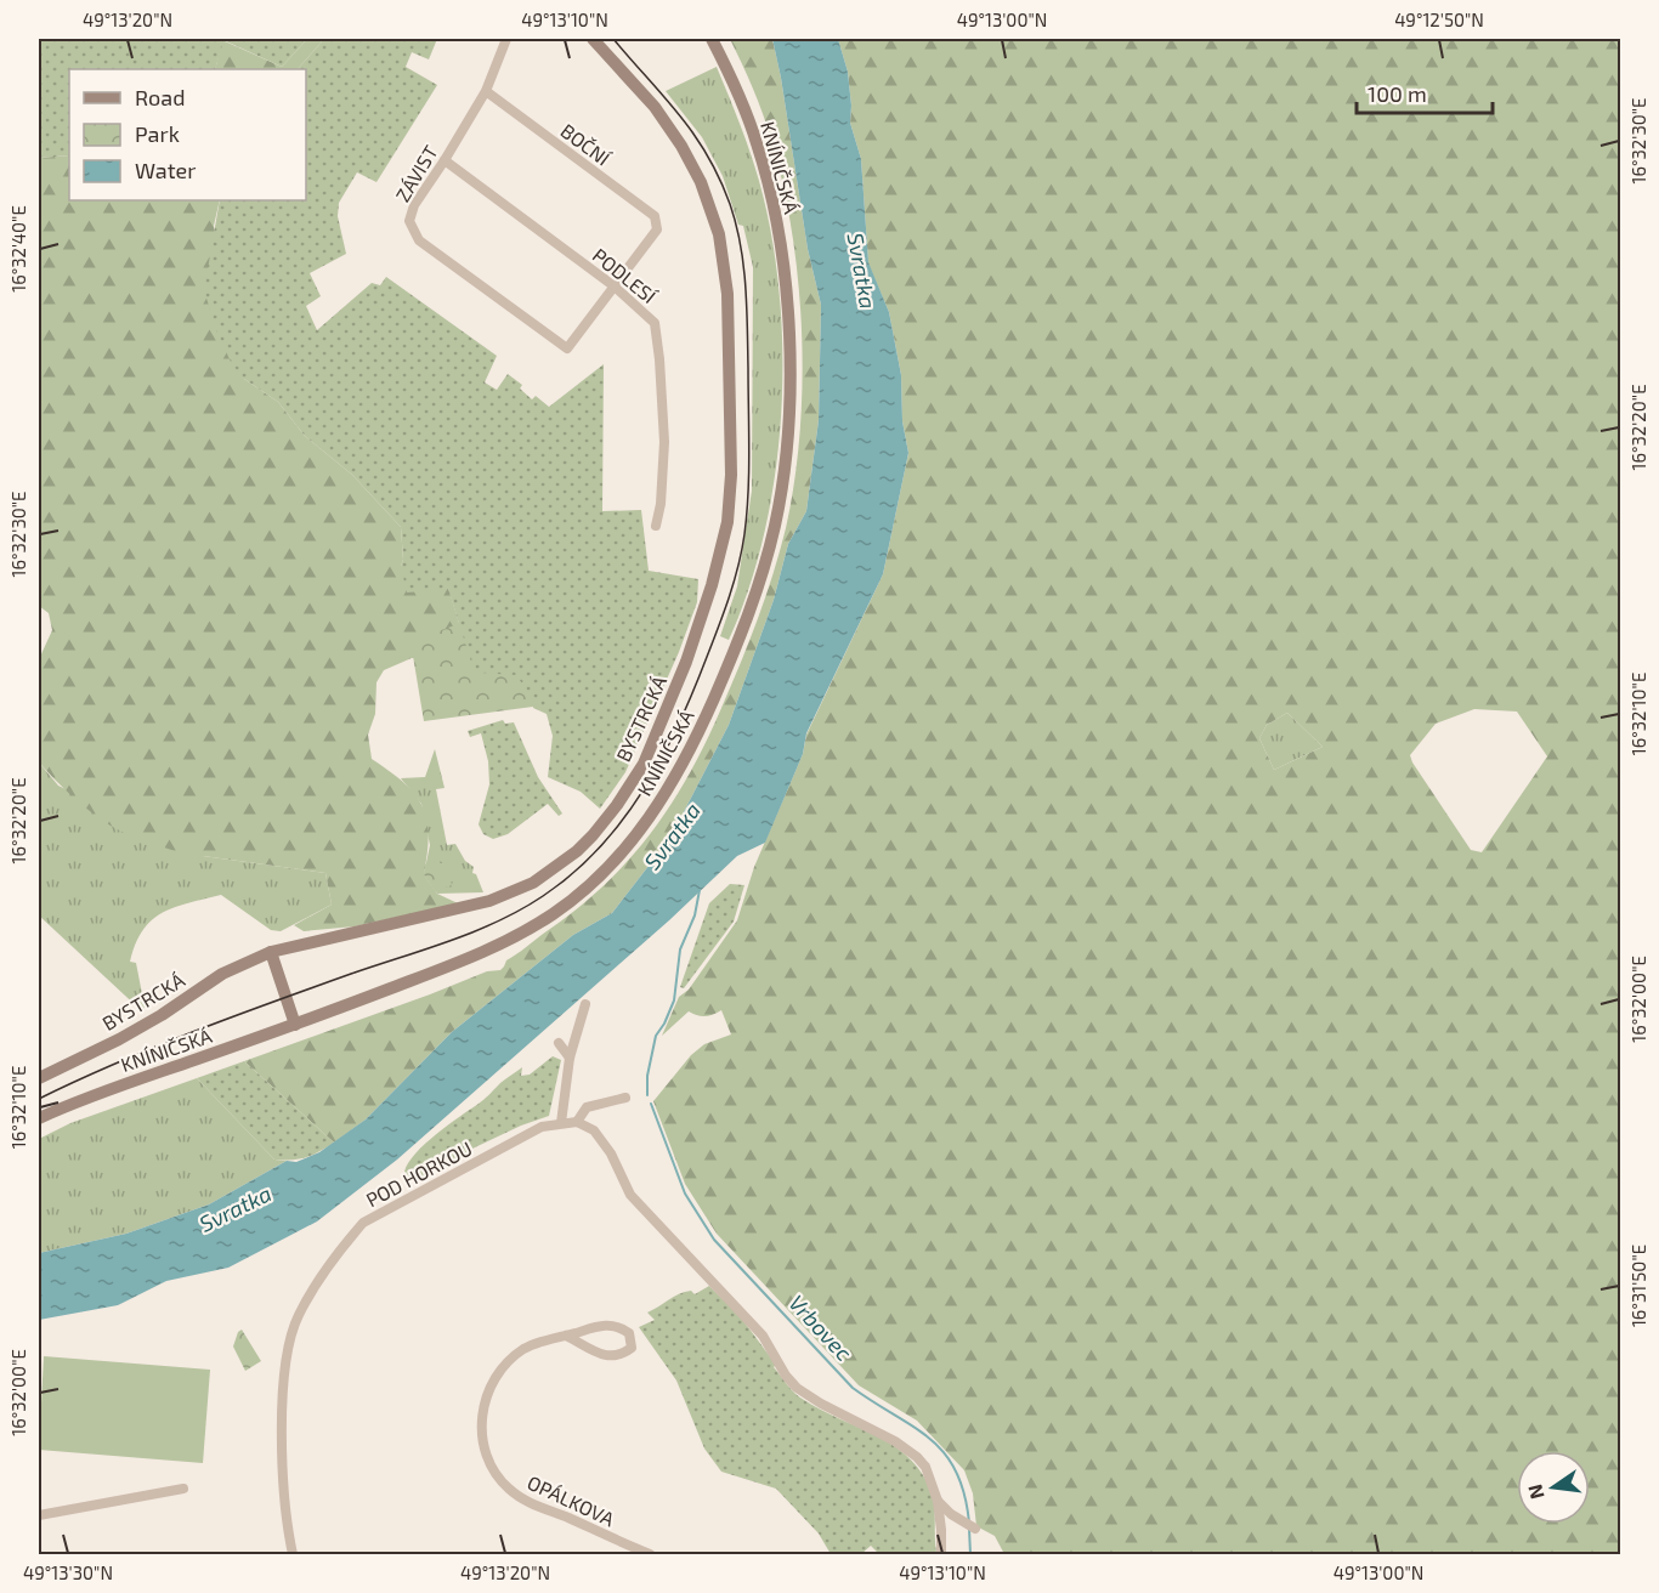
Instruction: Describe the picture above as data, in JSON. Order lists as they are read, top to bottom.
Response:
{
  "streets": {
    "street": [
      "BOČNÍ",
      "KNÍNIČSKÁ",
      "ZÁVIST",
      "PODLESÍ",
      "BYSTRCKÁ",
      "POD HORKOU",
      "OPÁLKOVA"
    ]
  },
  "crossings": [
    ["BOČNÍ", "ZÁVIST"],
    ["BOČNÍ", "PODLESÍ"],
    ["ZÁVIST", "PODLESÍ"]
  ],
  "water": ["Svratka", "Vrbovec"],
  "legend": ["Road", "Park", "Water"],
  "scale_bar": "100 m",
  "north": "left",
  "coordinates": [
    "49°13'20\"N",
    "49°13'10\"N",
    "49°13'00\"N",
    "49°12'50\"N",
    "16°32'30\"E",
    "16°32'40\"E",
    "16°32'20\"E",
    "16°32'10\"E",
    "16°32'00\"E",
    "16°31'50\"E",
    "49°13'30\"N"
  ]
}
